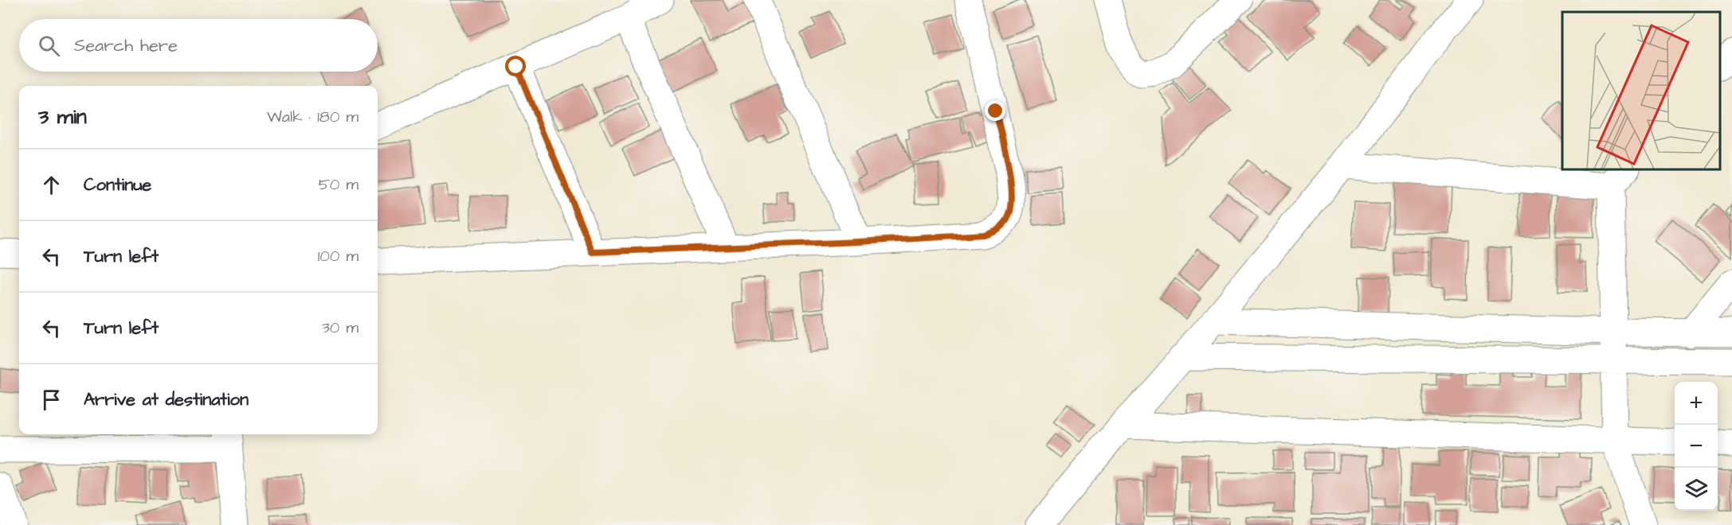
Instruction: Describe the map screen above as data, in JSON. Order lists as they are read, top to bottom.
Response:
{
  "page": {
    "search": "Search here",
    "heading": ["3 min", "Walk · 180 m"],
    "list": [
      ["Continue", "50 m"],
      ["Turn left", "100 m"],
      ["Turn left", "30 m"],
      "Arrive at destination"
    ],
    "map_buttons": ["+", "−"]
  }
}
